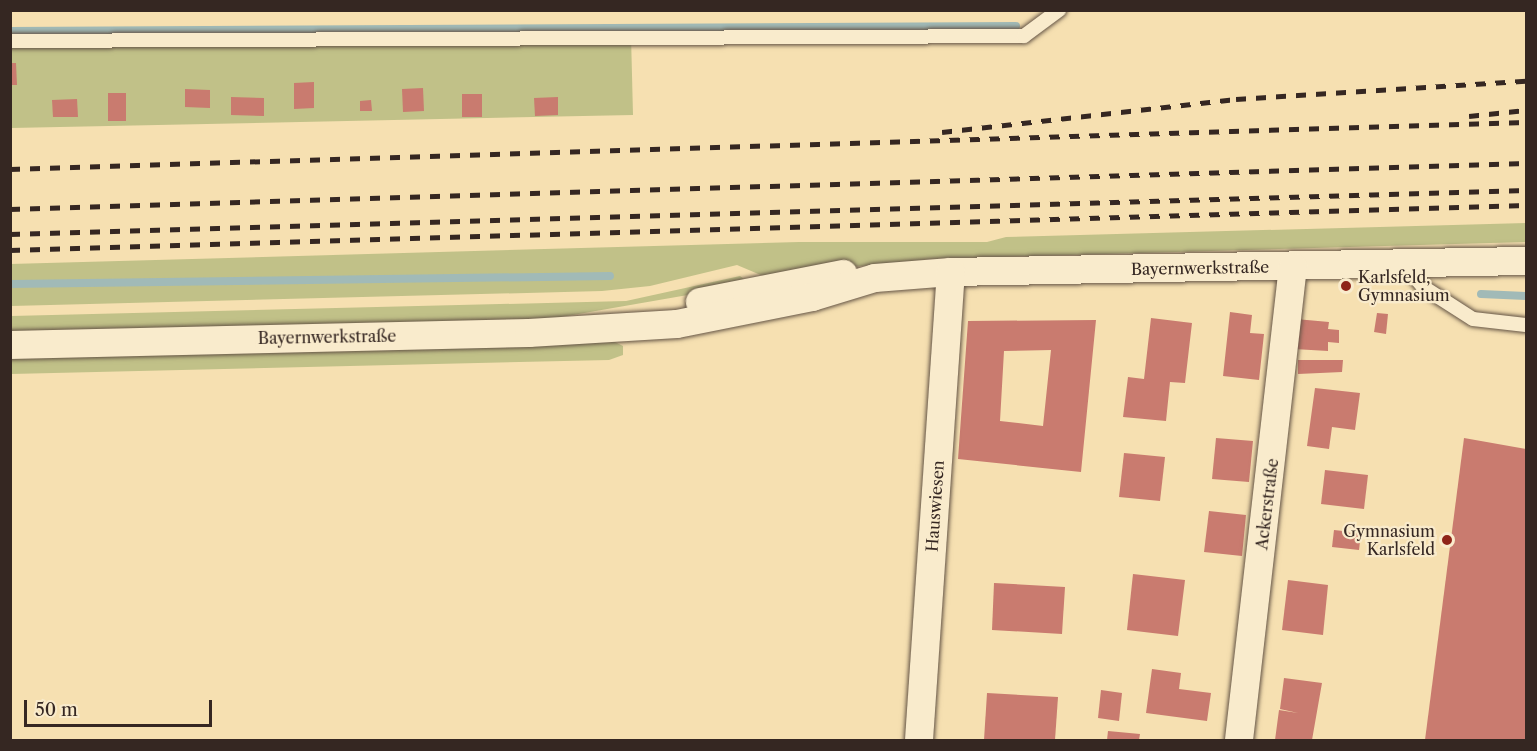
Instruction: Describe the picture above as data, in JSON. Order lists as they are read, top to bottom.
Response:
{
  "streets": {
    "street": ["Bayernwerkstraße", "Ackerstraße", "Hauswiesen"]
  },
  "crossings": [
    ["Bayernwerkstraße", "Ackerstraße"],
    ["Bayernwerkstraße", "Hauswiesen"]
  ],
  "places": ["Karlsfeld, Gymnasium", "Gymnasium Karlsfeld"],
  "scale_bar": "50 m"
}
